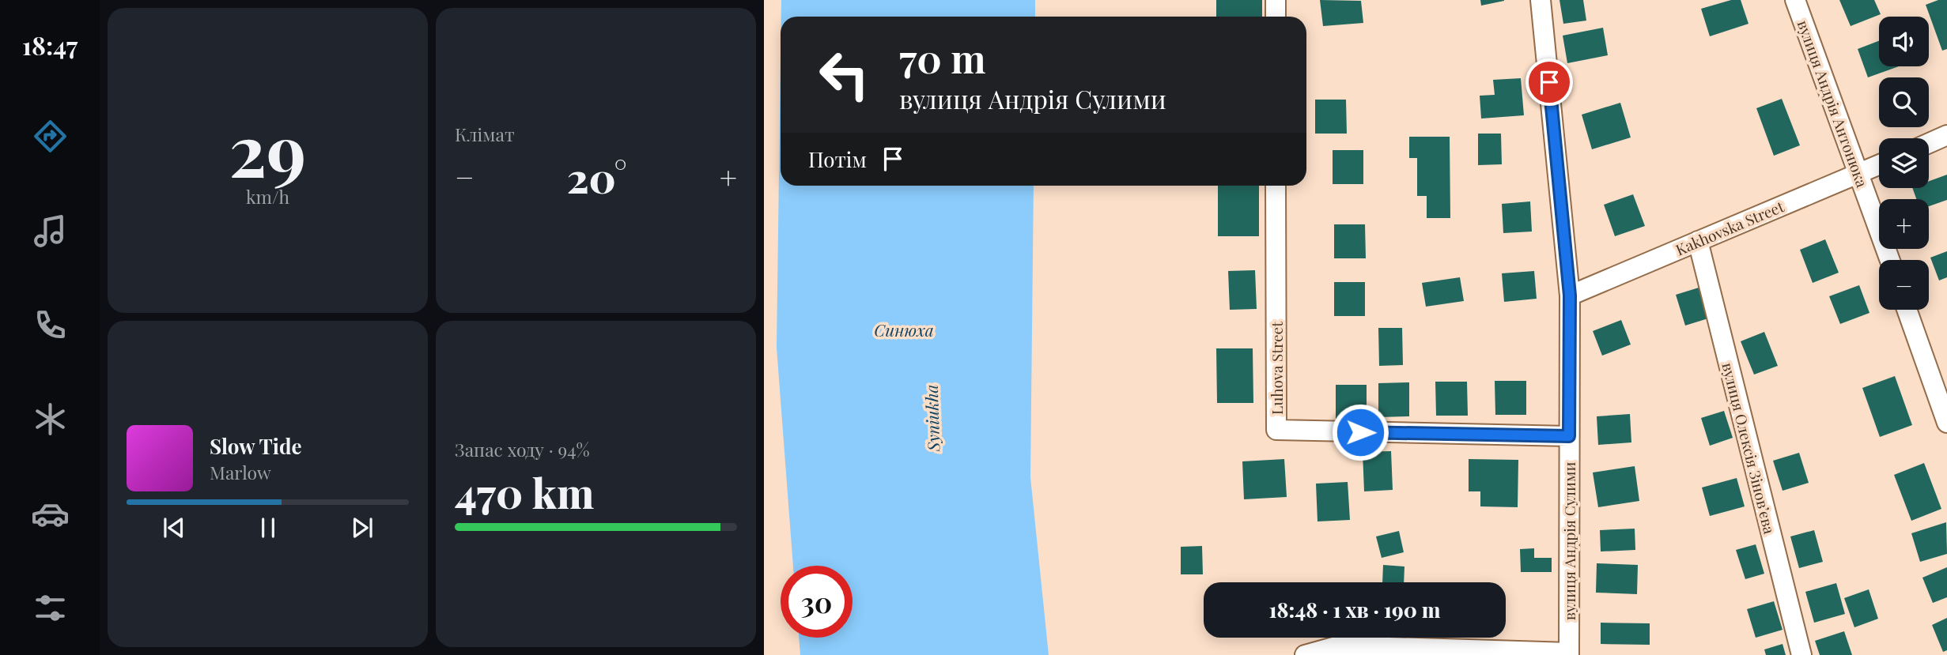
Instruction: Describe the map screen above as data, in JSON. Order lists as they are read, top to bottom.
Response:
{
  "streets": {
    "street": [
      "вулиця Андрія Антонюка",
      "Kakhovska Street",
      "Luhova Street",
      "вулиця Олексія Зіновʼєва",
      "вулиця Андрія Сулими"
    ]
  },
  "crossings": [
    ["вулиця Андрія Антонюка", "Kakhovska Street"],
    ["Kakhovska Street", "вулиця Олексія Зіновʼєва"],
    ["Kakhovska Street", "вулиця Андрія Сулими"],
    ["Luhova Street", "вулиця Андрія Сулими"]
  ],
  "water": ["Синюха", "Syniukha"],
  "page": {
    "tabs": "18:47",
    "tile": [
      ["29", "km/h"],
      "Клімат",
      ["Запас ходу · 94%", "470 km"]
    ],
    "map_buttons": ["+", "−"],
    "turn": ["70 m", "вулиця Андрія Сулими"],
    "then": "Потім",
    "heat": ["−", "20°", "+"],
    "song": ["Slow Tide", "Marlow"],
    "limit": "30",
    "trip": "18:48 · 1 хв · 190 m"
  }
}
